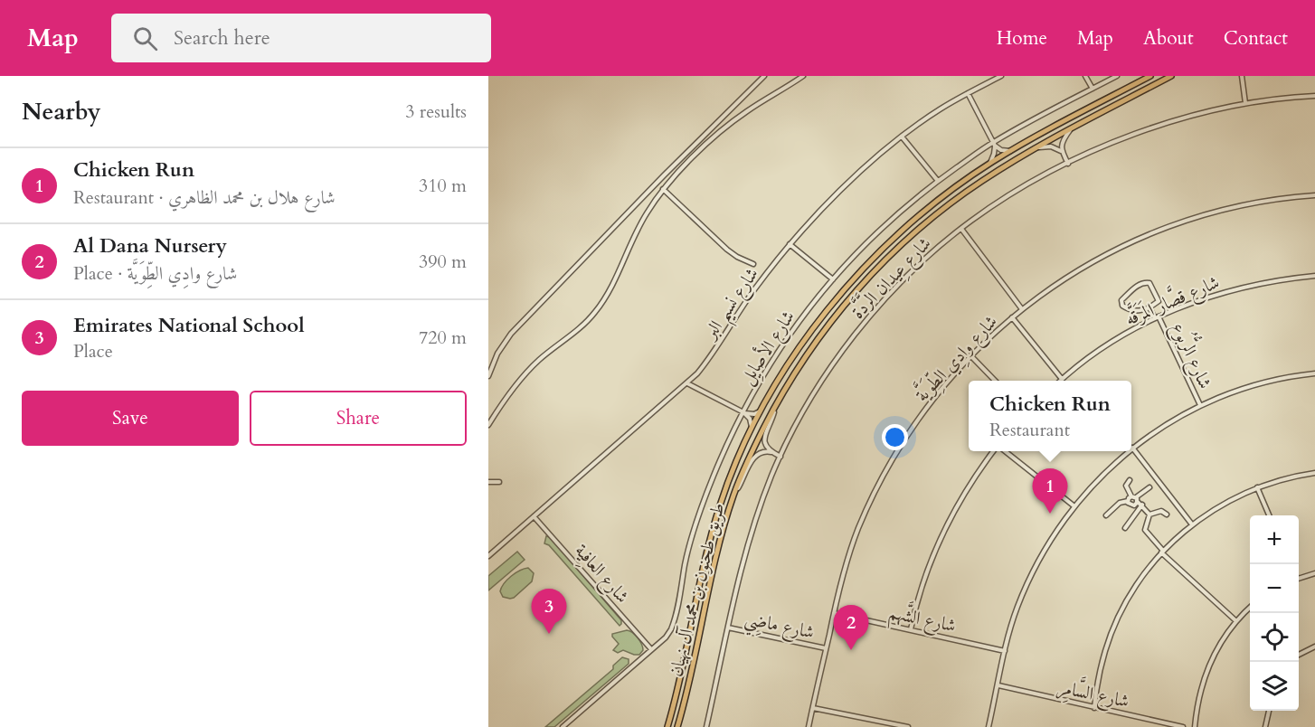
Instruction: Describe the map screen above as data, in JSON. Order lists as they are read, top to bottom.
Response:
{
  "streets": {
    "main road": ["طريق طحنون بن محمد آل نهيان"],
    "street": [
      "شارع عِيدان الرَّدَّة",
      "شارع قصَّار المَرَقَّه",
      "شارع نسيم البر",
      "شارع الأصايِل",
      "شارع الرُّبُوع",
      "شارع وادِي الطِّوَيَّة",
      "شارع العافِية",
      "شارع الشَّهم",
      "شارع ماضِي",
      "شارع السَّامِر"
    ]
  },
  "crossings": [
    ["شارع عِيدان الرَّدَّة", "شارع ماضِي"],
    ["شارع قصَّار المَرَقَّه", "شارع الرُّبُوع"],
    ["شارع نسيم البر", "شارع العافِية"],
    ["شارع الأصايِل", "شارع العافِية"],
    ["شارع وادِي الطِّوَيَّة", "شارع الشَّهم"],
    ["شارع وادِي الطِّوَيَّة", "شارع ماضِي"]
  ],
  "page": {
    "header": "Map",
    "search": "Search here",
    "nav": [
      "Home",
      "Map",
      "About",
      "Contact"
    ],
    "heading": ["Nearby", "3 results"],
    "list": [
      {
        "mark": "1",
        "name": "Chicken Run",
        "note": "Restaurant · شارع هلال بن محمد الظاهري",
        "value": "310 m"
      },
      {
        "mark": "2",
        "name": "Al Dana Nursery",
        "note": "Place · شارع وادِي الطِّوَيَّة",
        "value": "390 m"
      },
      {
        "mark": "3",
        "name": "Emirates National School",
        "note": "Place",
        "value": "720 m"
      }
    ],
    "buttons": ["Save", "Share"],
    "popup": ["Chicken Run", "Restaurant"],
    "pins": ["1", "3", "2"],
    "map_buttons": ["+", "−"]
  }
}
